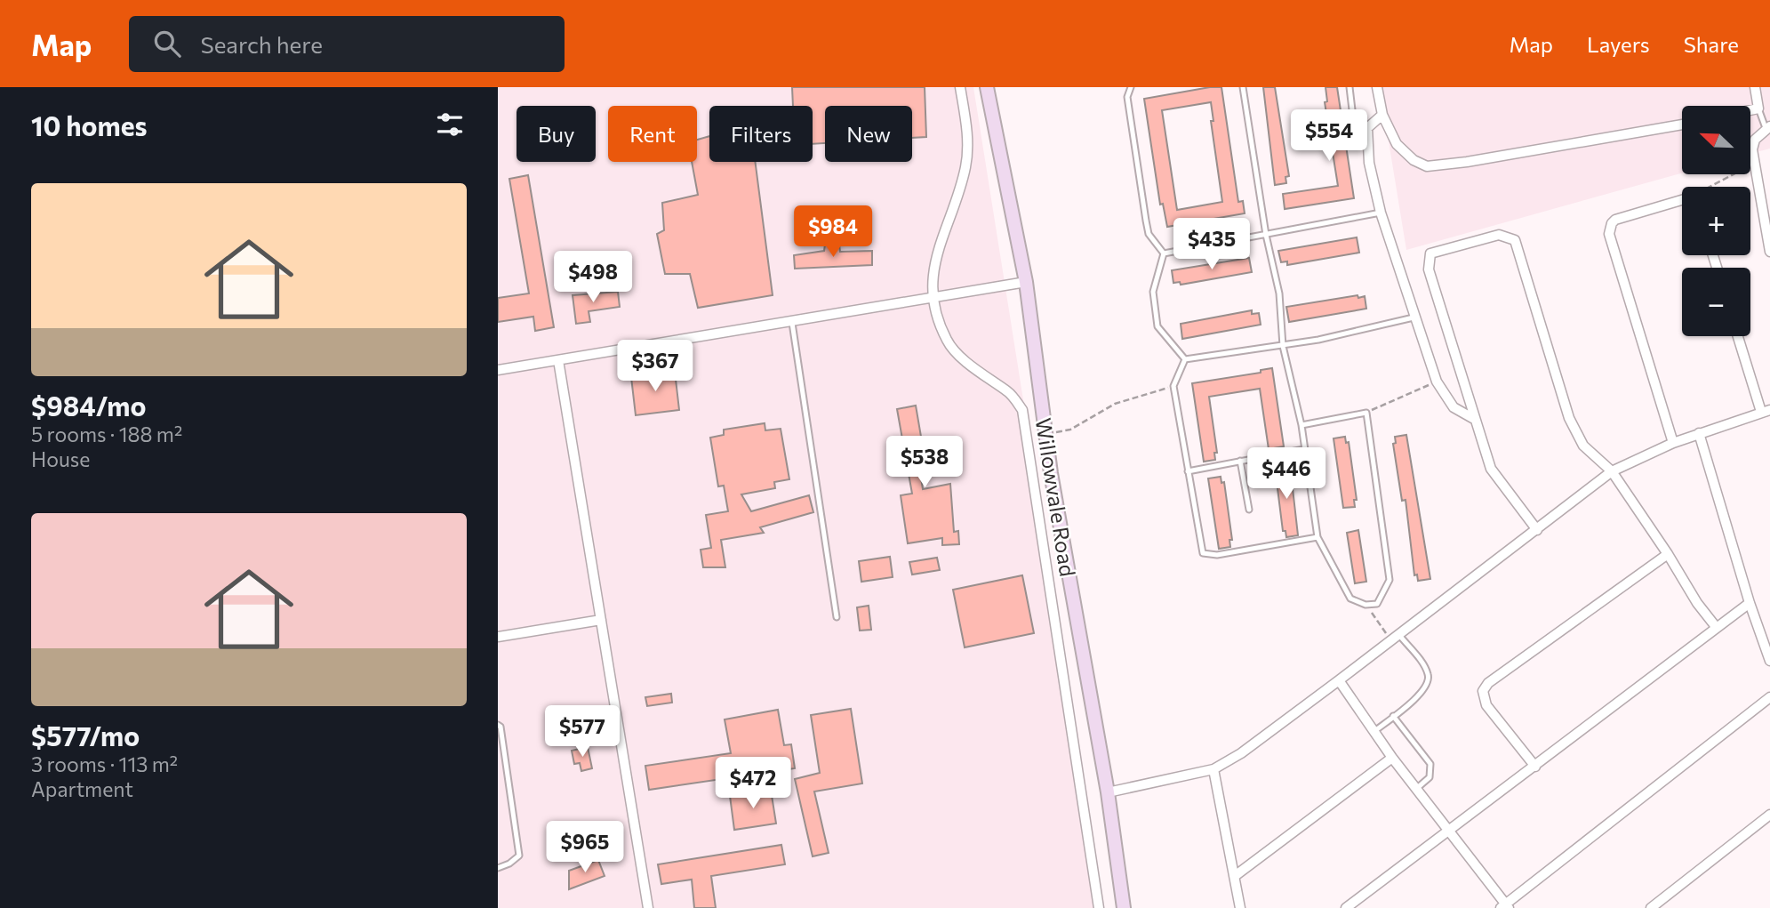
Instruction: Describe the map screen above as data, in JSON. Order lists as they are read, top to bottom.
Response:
{
  "streets": {
    "main road": ["Willowvale Road"]
  },
  "north": "top left",
  "page": {
    "header": "Map",
    "search": "Search here",
    "nav": ["Map", "Layers", "Share"],
    "heading": "10 homes",
    "map_buttons": ["+", "−"],
    "chip": [
      "Buy",
      "Rent",
      "Filters",
      "New"
    ],
    "price": [
      "$554",
      "$984",
      "$435",
      "$498",
      "$367",
      "$538",
      "$446",
      "$577",
      "$472",
      "$965"
    ],
    "list": [
      {
        "name": "$984/mo",
        "note": "5 rooms · 188 m² · House"
      },
      {
        "name": "$577/mo",
        "note": "3 rooms · 113 m² · Apartment"
      }
    ]
  }
}
